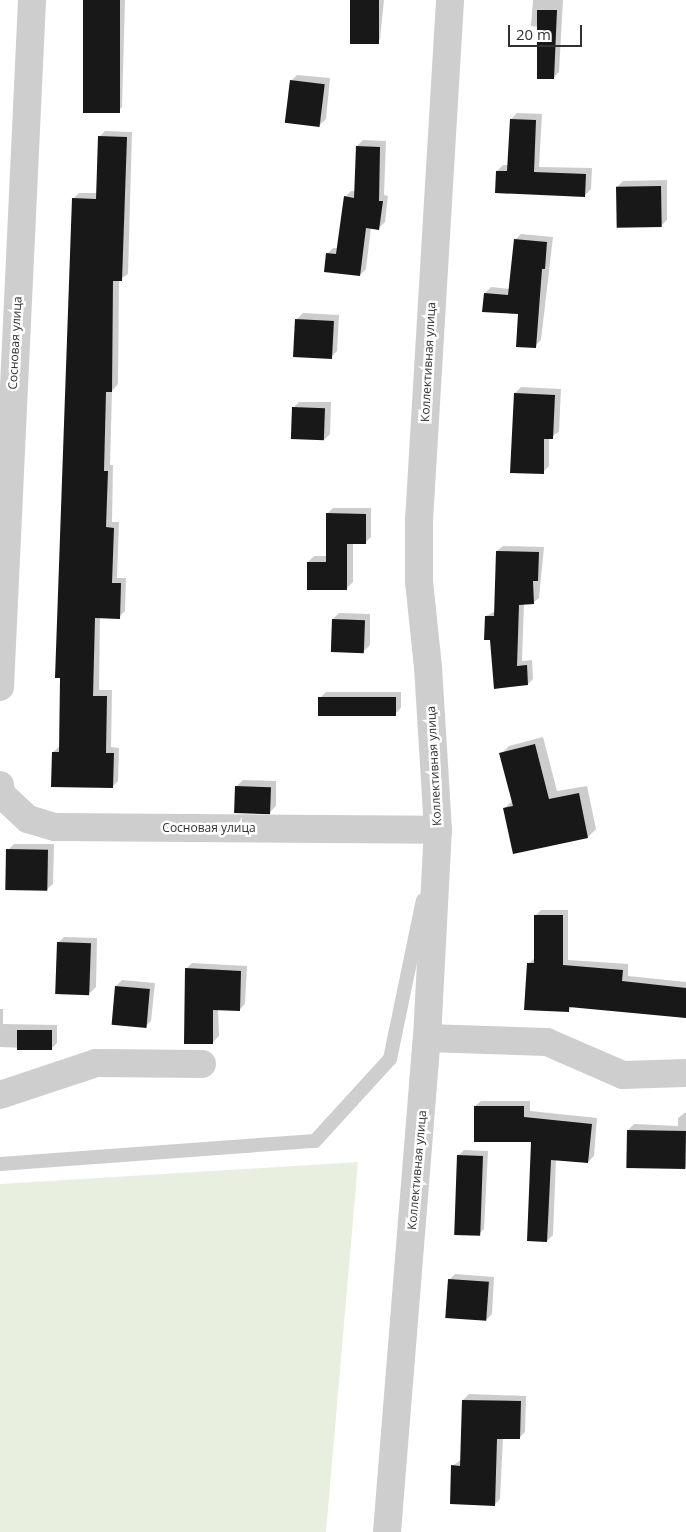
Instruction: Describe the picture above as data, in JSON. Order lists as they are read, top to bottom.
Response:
{
  "streets": {
    "street": ["Сосновая улица", "Коллективная улица"]
  },
  "crossings": [
    ["Сосновая улица", "Коллективная улица"]
  ],
  "scale_bar": "20 m"
}
